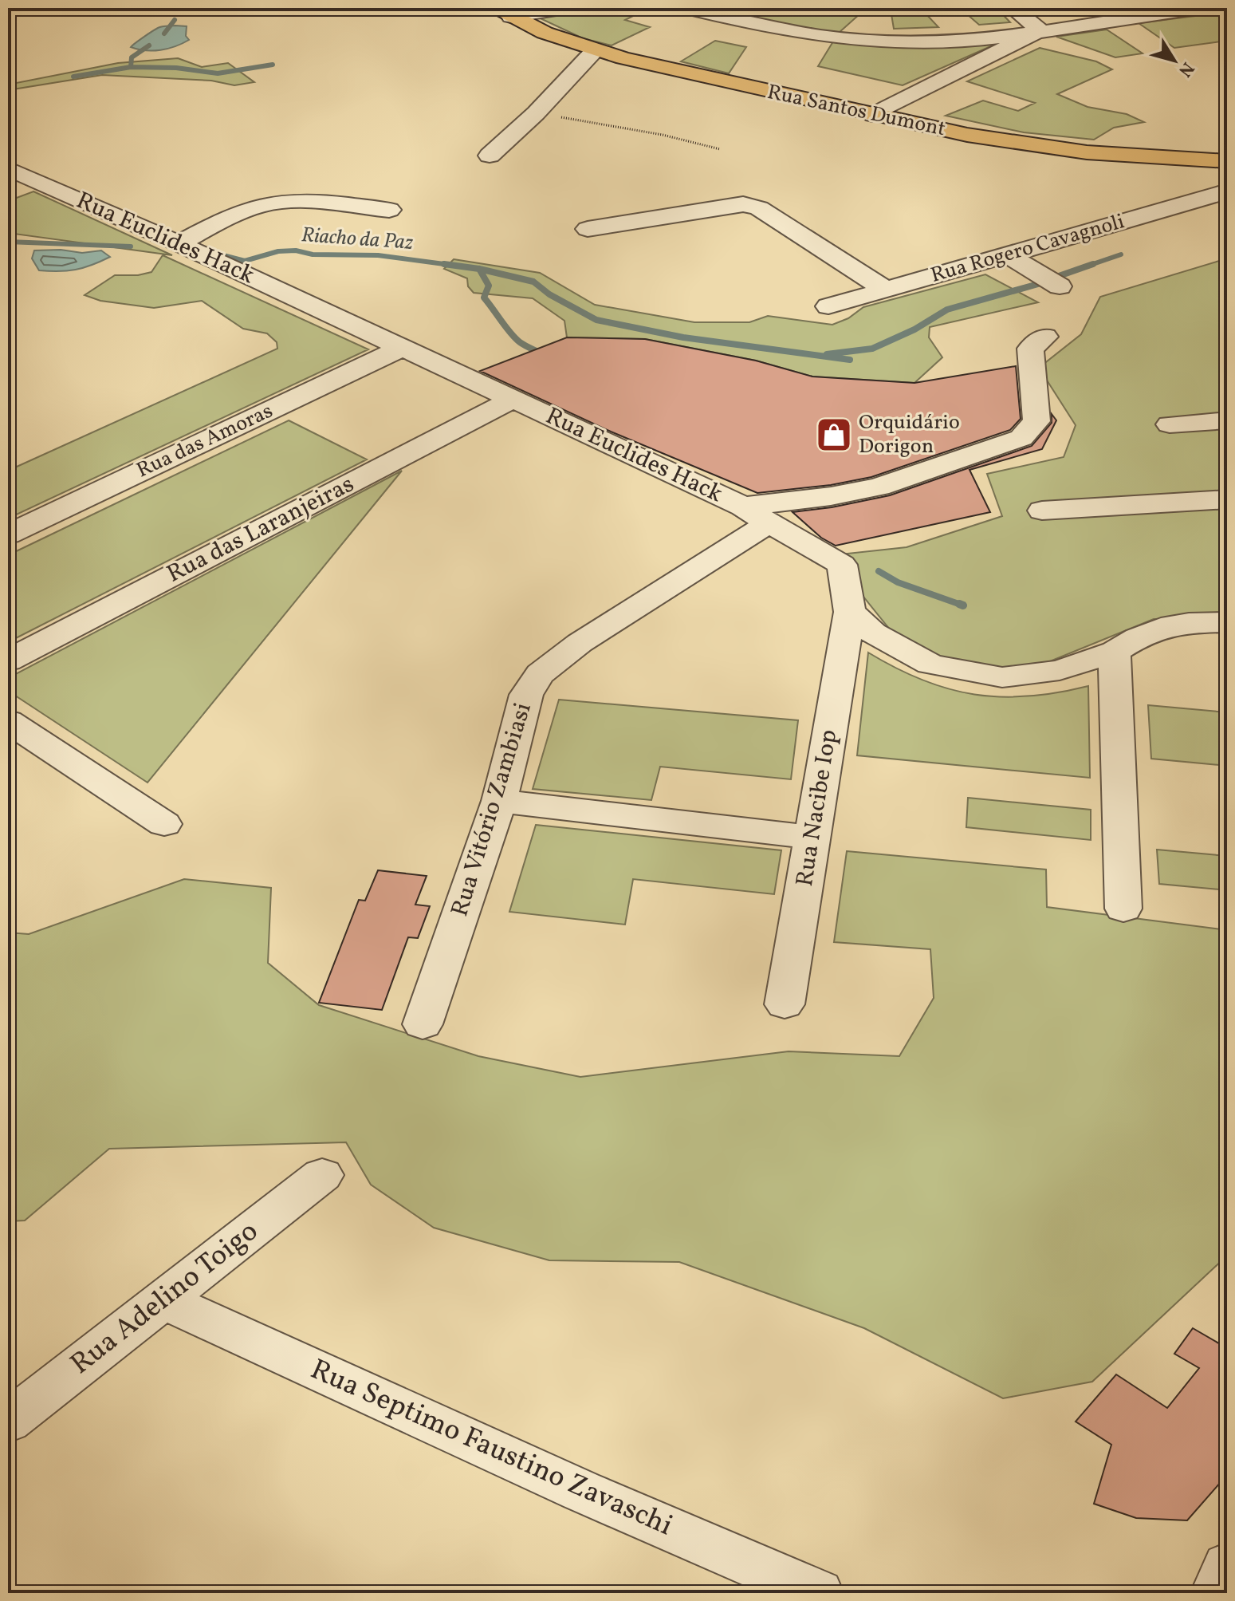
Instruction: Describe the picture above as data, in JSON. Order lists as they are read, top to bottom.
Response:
{
  "streets": {
    "main road": ["Rua Santos Dumont"],
    "street": [
      "Rua Euclides Hack",
      "Rua Rogero Cavagnoli",
      "Rua das Amoras",
      "Rua das Laranjeiras",
      "Rua Nacibe Iop",
      "Rua Vitório Zambiasi",
      "Rua Adelino Toigo",
      "Rua Septimo Faustino Zavaschi"
    ]
  },
  "crossings": [
    ["Rua Euclides Hack", "Rua das Amoras"],
    ["Rua Euclides Hack", "Rua das Laranjeiras"],
    ["Rua Euclides Hack", "Rua Nacibe Iop"],
    ["Rua Euclides Hack", "Rua Vitório Zambiasi"],
    ["Rua Adelino Toigo", "Rua Septimo Faustino Zavaschi"]
  ],
  "water": ["Riacho da Paz"],
  "places": {
    "shop": ["Orquidário Dorigon"]
  },
  "north": "bottom right"
}
